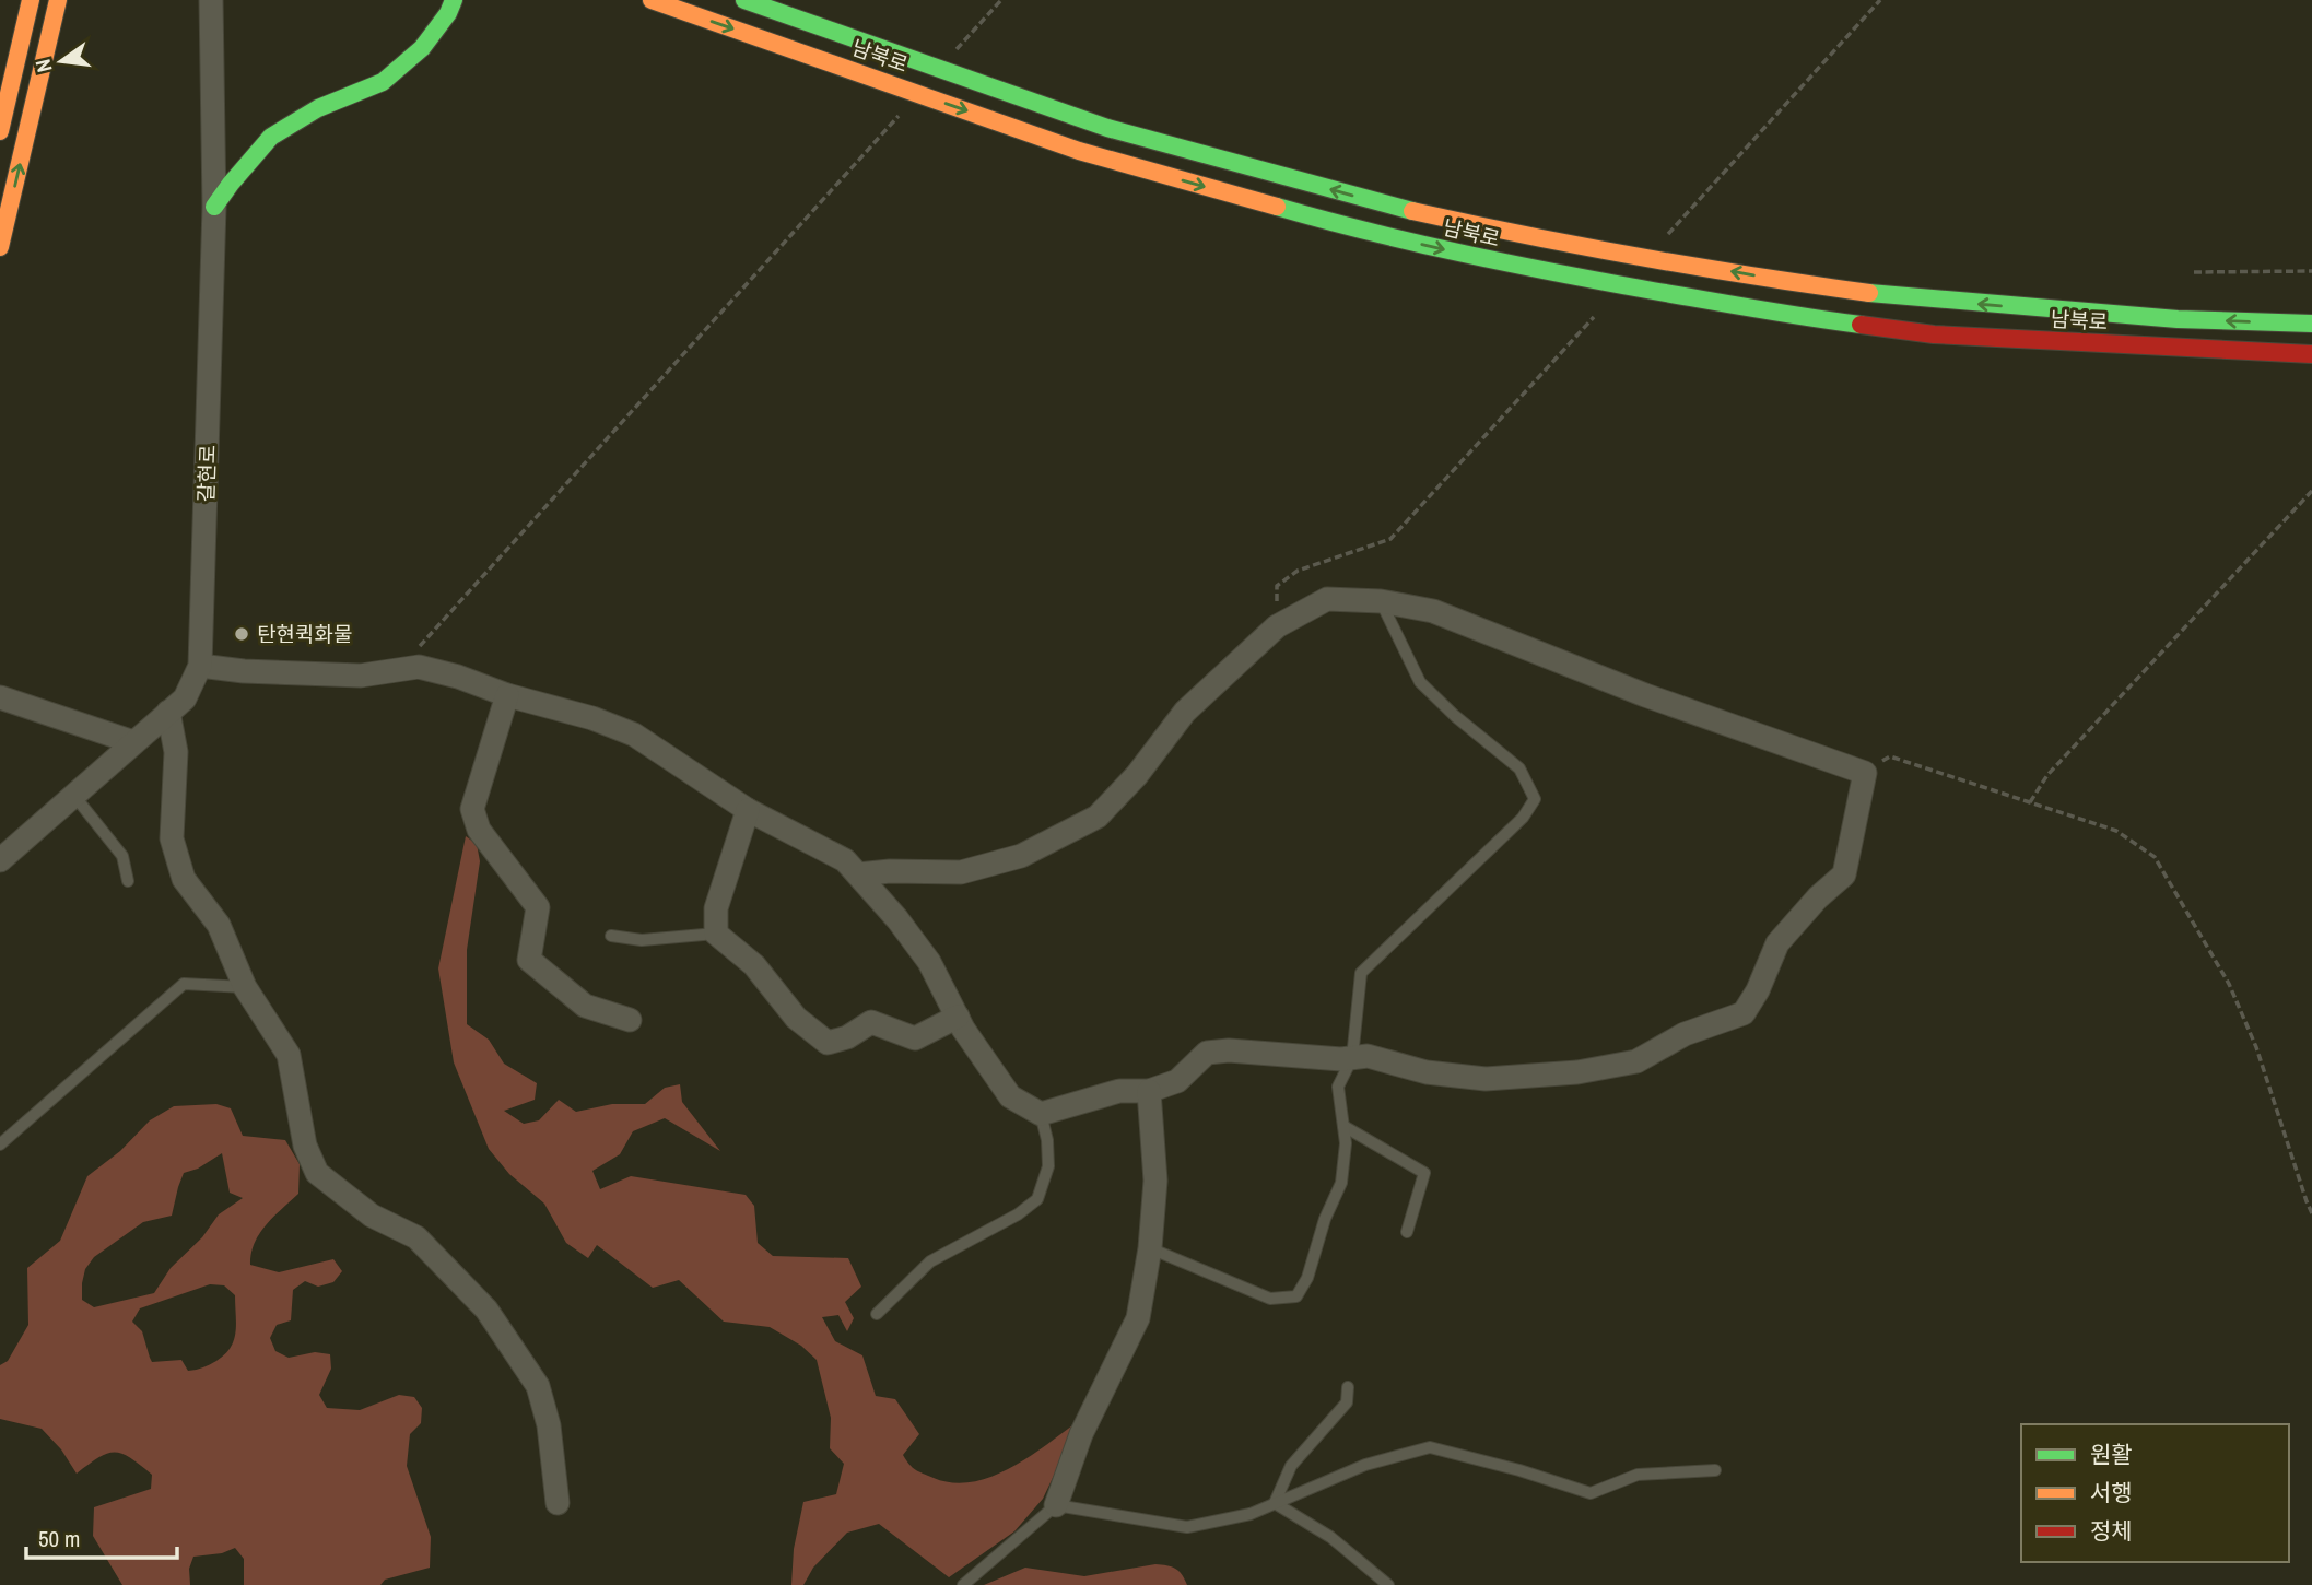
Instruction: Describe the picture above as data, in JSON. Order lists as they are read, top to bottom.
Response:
{
  "streets": {
    "main road": ["남북로"],
    "street": ["갈현로"]
  },
  "places": ["탄현퀵화물"],
  "legend": ["원활", "서행", "정체"],
  "scale_bar": "50 m",
  "north": "left"
}
